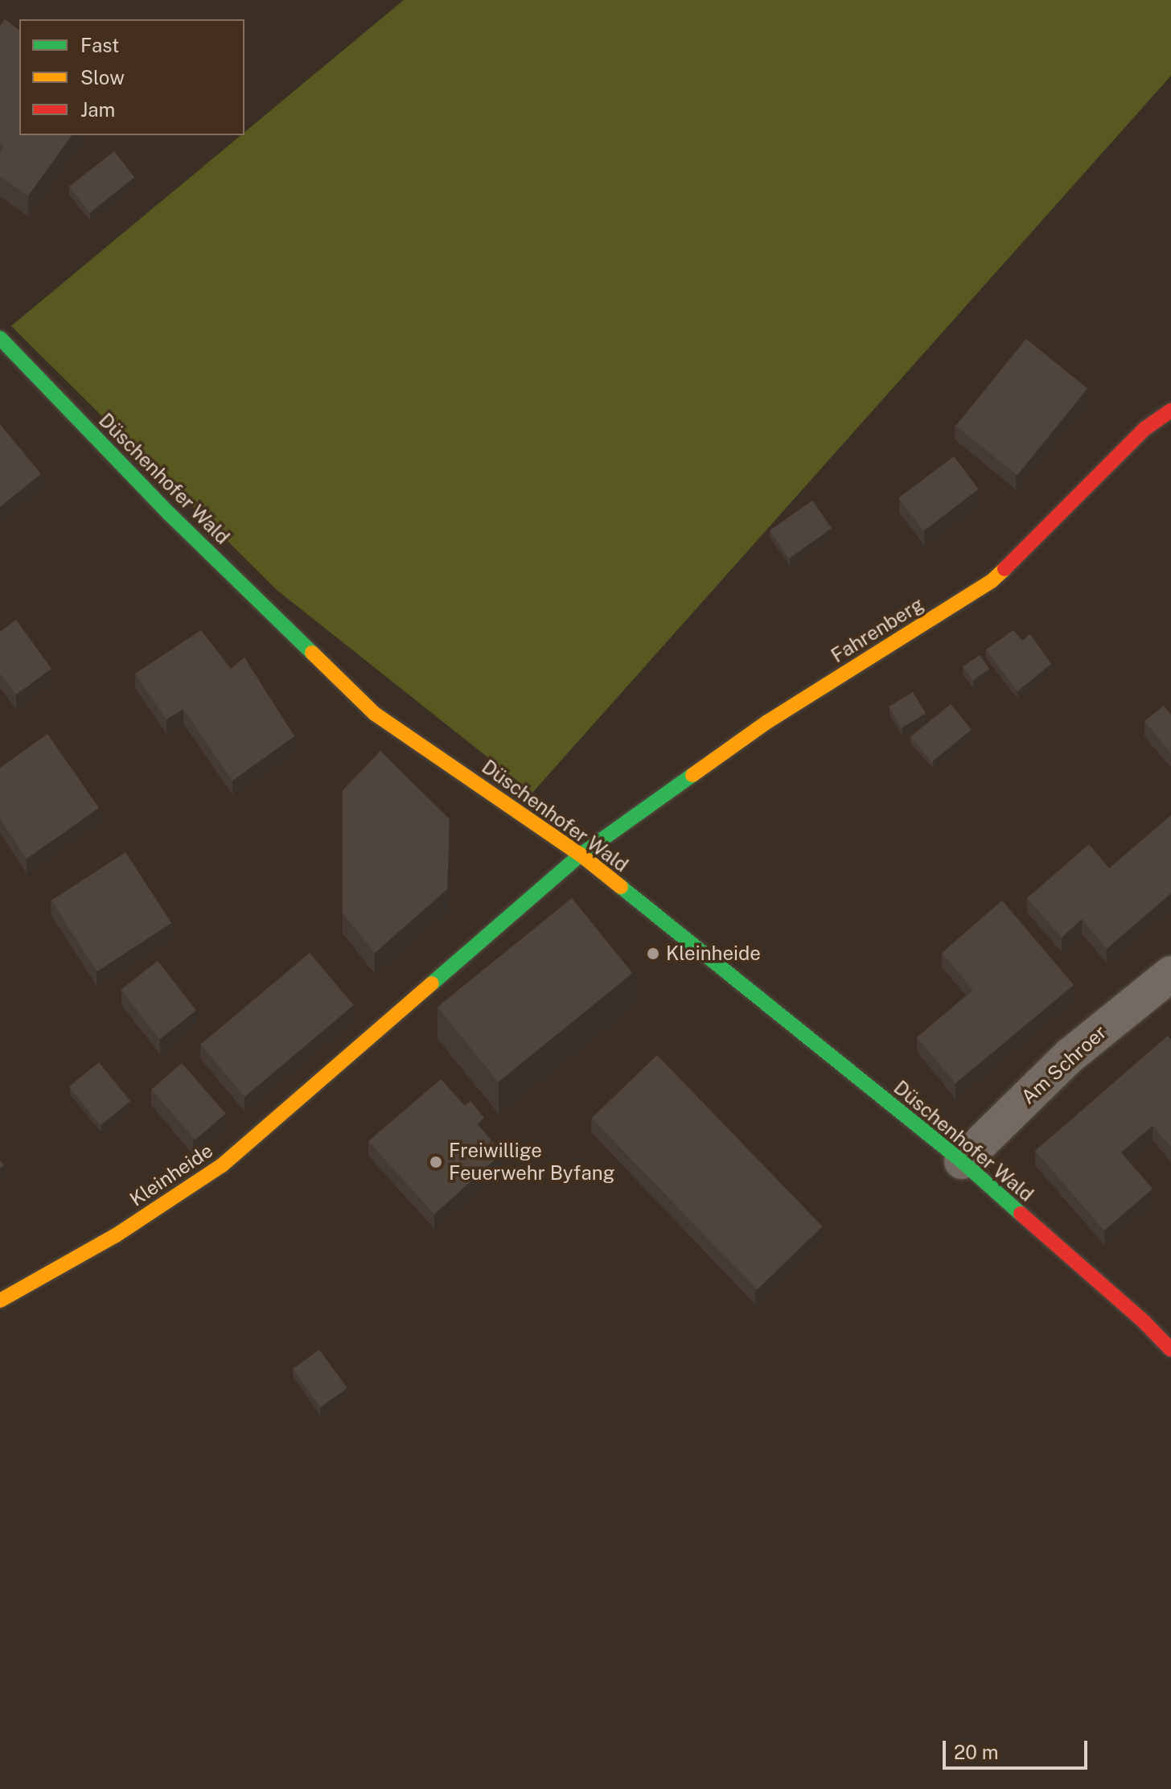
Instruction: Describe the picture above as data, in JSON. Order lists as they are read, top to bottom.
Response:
{
  "streets": {
    "street": [
      "Düschenhofer Wald",
      "Fahrenberg",
      "Am Schroer",
      "Kleinheide"
    ]
  },
  "crossings": [
    ["Düschenhofer Wald", "Fahrenberg"],
    ["Düschenhofer Wald", "Am Schroer"],
    ["Düschenhofer Wald", "Kleinheide"],
    ["Fahrenberg", "Kleinheide"]
  ],
  "places": ["Kleinheide", "Freiwillige Feuerwehr Byfang"],
  "legend": ["Fast", "Slow", "Jam"],
  "scale_bar": "20 m"
}
